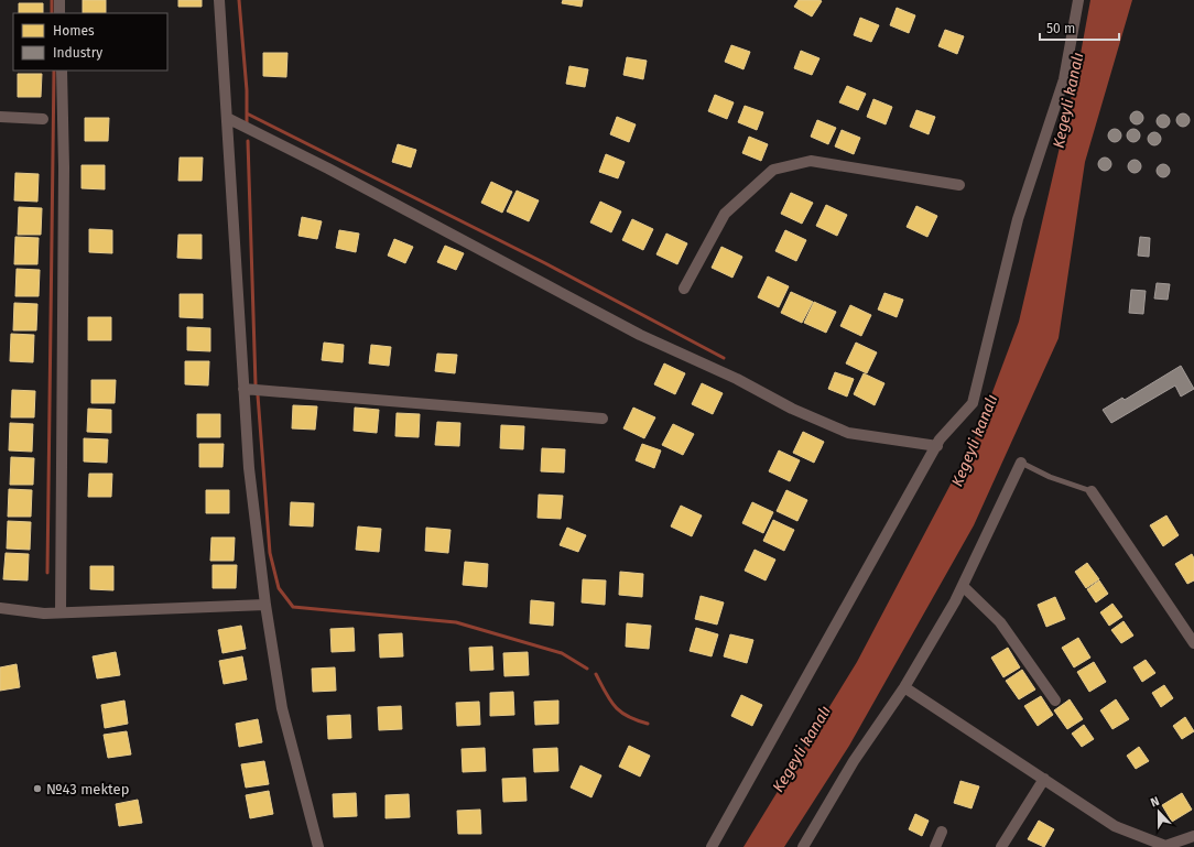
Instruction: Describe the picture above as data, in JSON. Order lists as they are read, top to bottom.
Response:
{
  "water": ["Kegeyli kanalı"],
  "places": ["№43 mektep"],
  "legend": ["Homes", "Industry"],
  "scale_bar": "50 m",
  "north": "top"
}
